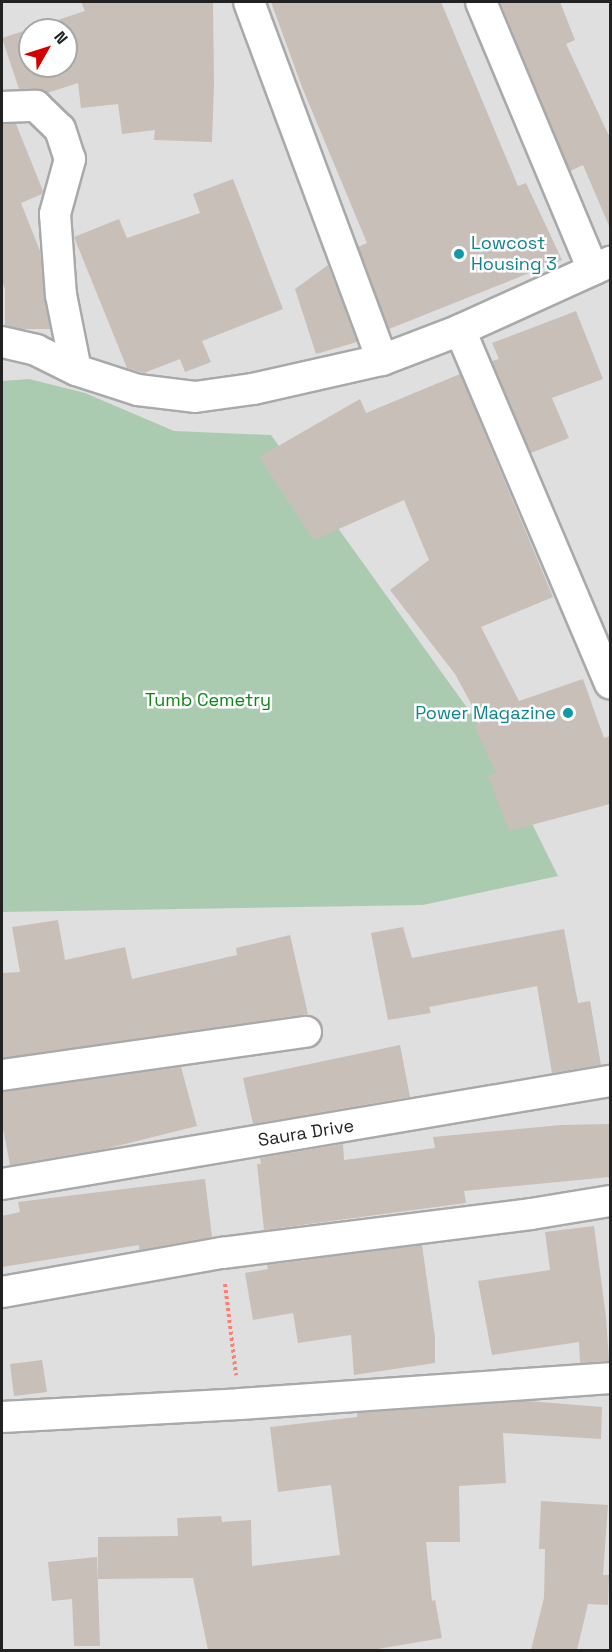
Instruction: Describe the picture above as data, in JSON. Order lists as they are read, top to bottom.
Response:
{
  "streets": {
    "street": ["Saura Drive"]
  },
  "parks": ["Tumb Cemetry"],
  "places": ["Lowcost Housing 3", "Power Magazine"],
  "north": "top right"
}
